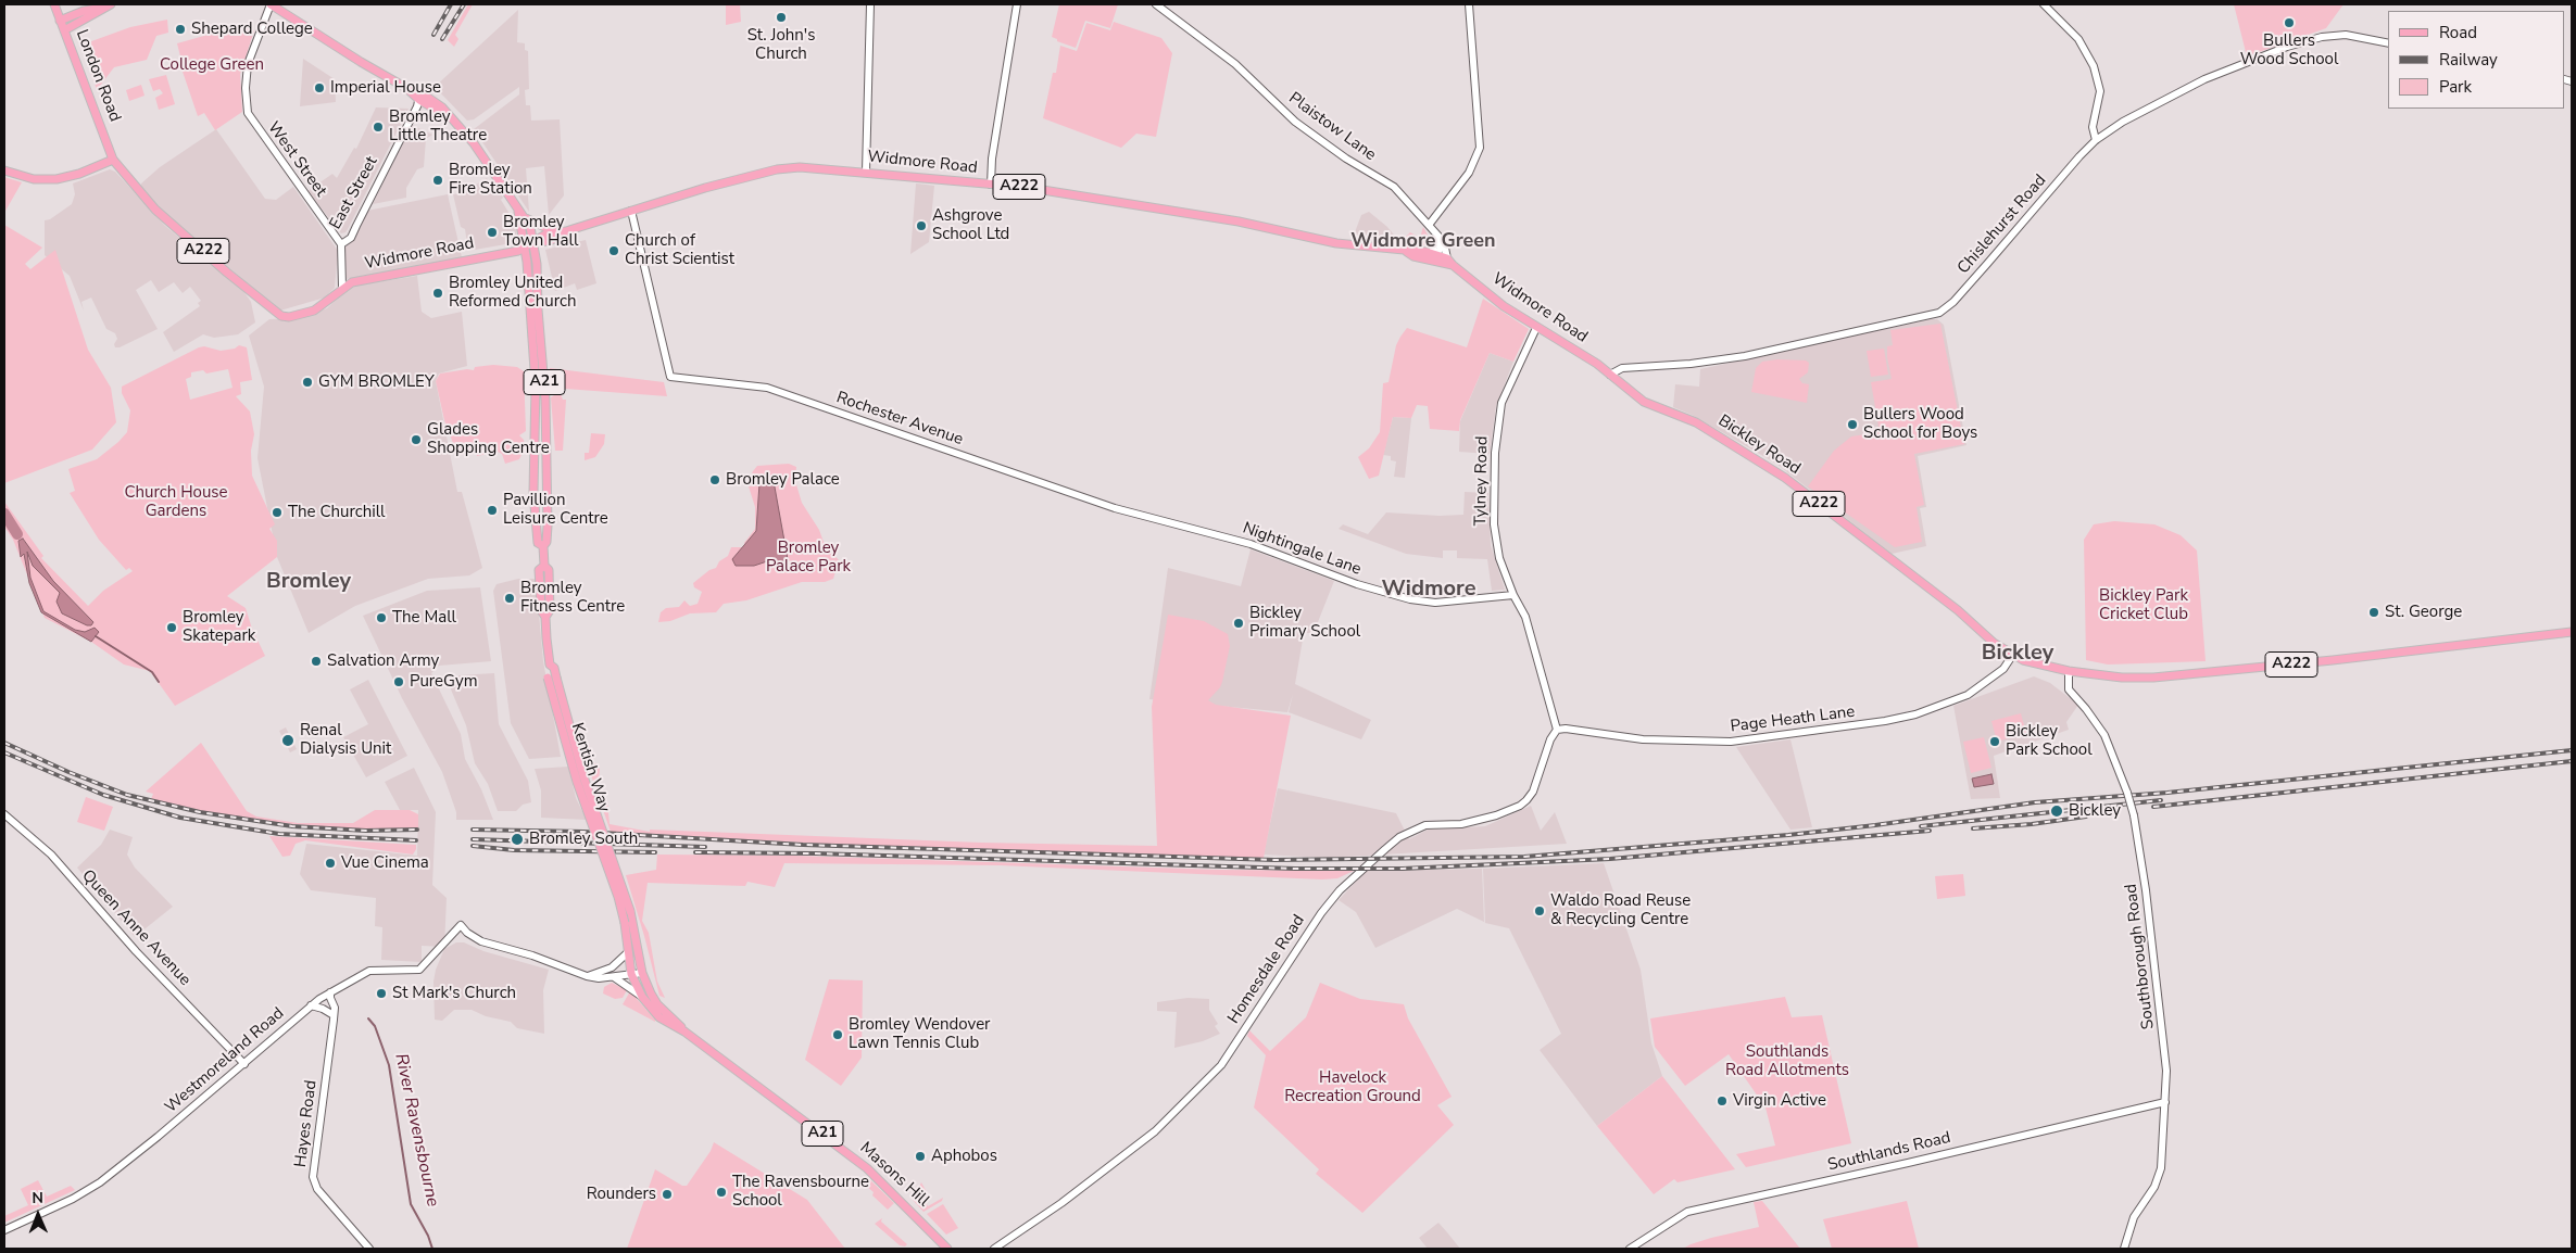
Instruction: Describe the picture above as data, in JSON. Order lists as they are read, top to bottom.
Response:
{
  "streets": {
    "main road": [
      "London Road",
      "Widmore Road",
      "A222",
      "A21",
      "Bickley Road",
      "Kentish Way",
      "Masons Hill"
    ],
    "street": [
      "Plaistow Lane",
      "West Street",
      "East Street",
      "Chislehurst Road",
      "Rochester Avenue",
      "Tylney Road",
      "Nightingale Lane",
      "Page Heath Lane",
      "Queen Anne Avenue",
      "Southborough Road",
      "Homesdale Road",
      "Westmoreland Road",
      "Hayes Road",
      "Southlands Road"
    ]
  },
  "crossings": [
    ["London Road", "A222"],
    ["Plaistow Lane", "Widmore Road"],
    ["West Street", "East Street"],
    ["West Street", "A21"],
    ["Widmore Road", "A222"],
    ["Widmore Road", "East Street"],
    ["Widmore Road", "Chislehurst Road"],
    ["Widmore Road", "A21"],
    ["Widmore Road", "Rochester Avenue"],
    ["Widmore Road", "Bickley Road"],
    ["Widmore Road", "Tylney Road"],
    ["Widmore Road", "Kentish Way"],
    ["A222", "East Street"],
    ["A222", "Bickley Road"],
    ["A222", "Page Heath Lane"],
    ["A222", "Southborough Road"],
    ["East Street", "A21"],
    ["Chislehurst Road", "Bickley Road"],
    ["A21", "Kentish Way"],
    ["Rochester Avenue", "Nightingale Lane"],
    ["Bickley Road", "Page Heath Lane"],
    ["Tylney Road", "Nightingale Lane"],
    ["Tylney Road", "Page Heath Lane"],
    ["Tylney Road", "Homesdale Road"],
    ["Page Heath Lane", "Homesdale Road"],
    ["Kentish Way", "Masons Hill"],
    ["Queen Anne Avenue", "Westmoreland Road"],
    ["Southborough Road", "Southlands Road"],
    ["Westmoreland Road", "Hayes Road"]
  ],
  "districts": [
    "Widmore Green",
    "Bromley",
    "Widmore",
    "Bickley"
  ],
  "water": ["River Ravensbourne"],
  "parks": [
    "College Green",
    "Church House Gardens",
    "Bromley Palace Park",
    "Bickley Park Cricket Club",
    "Southlands Road Allotments",
    "Havelock Recreation Ground"
  ],
  "places": [
    "St. John's Church",
    "Bullers Wood School",
    "Shepard College",
    "Imperial House",
    "Bromley Little Theatre",
    "Bromley Fire Station",
    "Ashgrove School Ltd",
    "Bromley Town Hall",
    "Church of Christ Scientist",
    "Bromley United Reformed Church",
    "GYM BROMLEY",
    "Bullers Wood School for Boys",
    "Glades Shopping Centre",
    "Bromley Palace",
    "Pavillion Leisure Centre",
    "The Churchill",
    "Bromley Fitness Centre",
    "St. George",
    "The Mall",
    "Bickley Primary School",
    "Bromley Skatepark",
    "Salvation Army",
    "PureGym",
    "Renal Dialysis Unit",
    "Bickley Park School",
    "Bickley",
    "Bromley South",
    "Vue Cinema",
    "Waldo Road Reuse & Recycling Centre",
    "St Mark's Church",
    "Bromley Wendover Lawn Tennis Club",
    "Virgin Active",
    "Aphobos",
    "The Ravensbourne School",
    "Rounders"
  ],
  "legend": ["Road", "Railway", "Park"],
  "north": "top"
}
